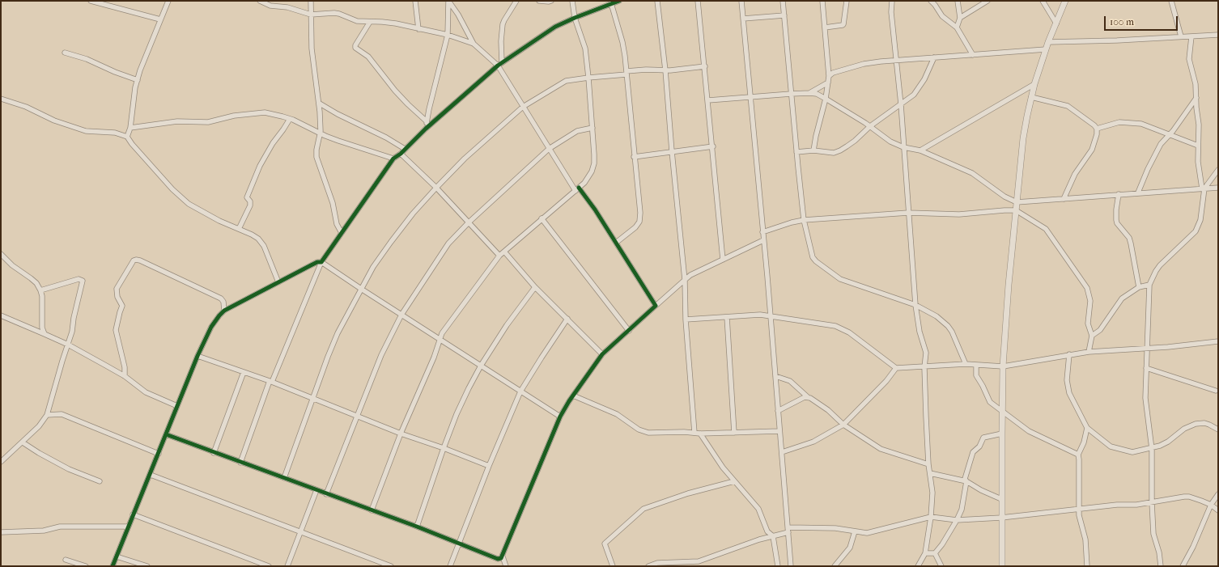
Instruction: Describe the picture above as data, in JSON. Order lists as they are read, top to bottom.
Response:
{
  "scale_bar": "100 m"
}
